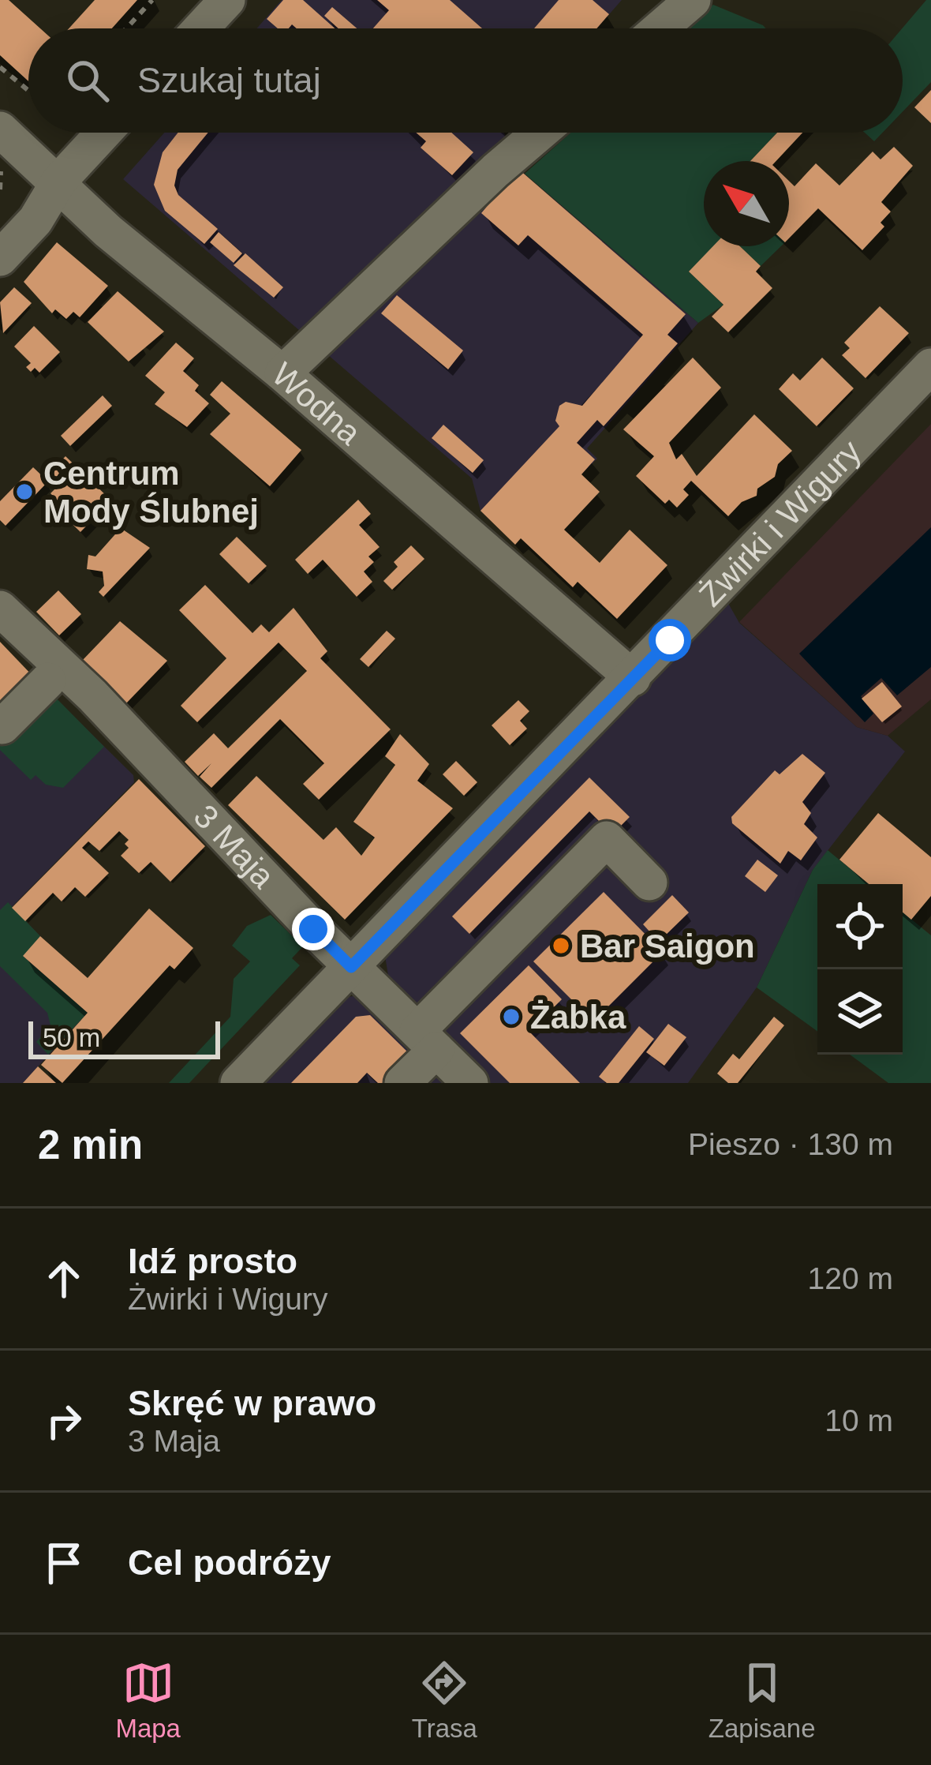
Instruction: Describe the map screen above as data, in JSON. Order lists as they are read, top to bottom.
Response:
{
  "streets": {
    "street": ["Wodna", "Żwirki i Wigury", "3 Maja"]
  },
  "crossings": [
    ["Wodna", "Żwirki i Wigury"],
    ["Żwirki i Wigury", "3 Maja"]
  ],
  "places": ["Centrum Mody Ślubnej", "Bar Saigon", "Żabka"],
  "scale_bar": "50 m",
  "north": "top left",
  "page": {
    "search": "Szukaj tutaj",
    "scale": "50 m",
    "heading": ["2 min", "Pieszo · 130 m"],
    "list": [
      ["Idź prosto", "Żwirki i Wigury", "120 m"],
      ["Skręć w prawo", "3 Maja", "10 m"],
      "Cel podróży"
    ],
    "nav": ["Mapa", "Trasa", "Zapisane"]
  }
}
